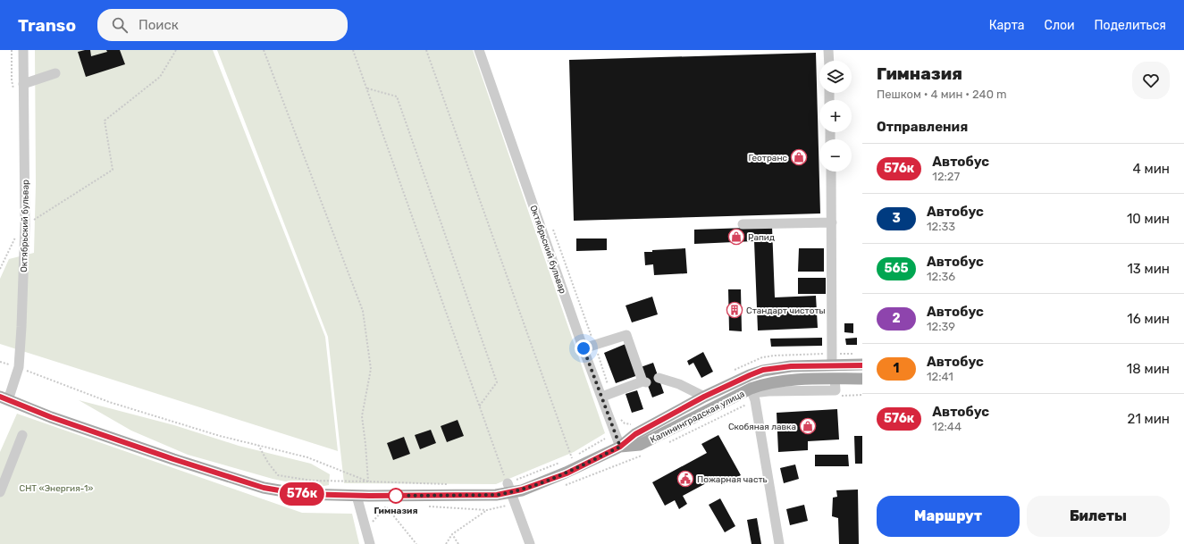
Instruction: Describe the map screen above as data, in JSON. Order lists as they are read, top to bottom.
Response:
{
  "streets": {
    "main road": ["Калининградская улица"],
    "street": ["Октябрьский бульвар"]
  },
  "crossings": [
    ["Октябрьский бульвар", "Калининградская улица"]
  ],
  "parks": ["СНТ «Энергия-1»"],
  "places": {
    "shop": ["Геотранс", "Рапид", "Скобяная лавка"],
    "building": ["Стандарт чистоты"],
    "public building": ["Пожарная часть"],
    "other": ["Гимназия"]
  },
  "lines": ["bus line 576к"],
  "page": {
    "header": "Transo",
    "search": "Поиск",
    "nav": ["Карта", "Слои", "Поделиться"],
    "on_map": "576к",
    "heading": [
      ["Гимназия", "Пешком · 4 мин · 240 m"],
      "Отправления"
    ],
    "map_buttons": ["+", "−"],
    "list": [
      {
        "mark": "576к",
        "name": "Автобус",
        "note": "12:27",
        "value": "4 мин"
      },
      {
        "mark": "3",
        "name": "Автобус",
        "note": "12:33",
        "value": "10 мин"
      },
      {
        "mark": "565",
        "name": "Автобус",
        "note": "12:36",
        "value": "13 мин"
      },
      {
        "mark": "2",
        "name": "Автобус",
        "note": "12:39",
        "value": "16 мин"
      },
      {
        "mark": "1",
        "name": "Автобус",
        "note": "12:41",
        "value": "18 мин"
      },
      {
        "mark": "576к",
        "name": "Автобус",
        "note": "12:44",
        "value": "21 мин"
      }
    ],
    "buttons": ["Маршрут", "Билеты"]
  }
}
